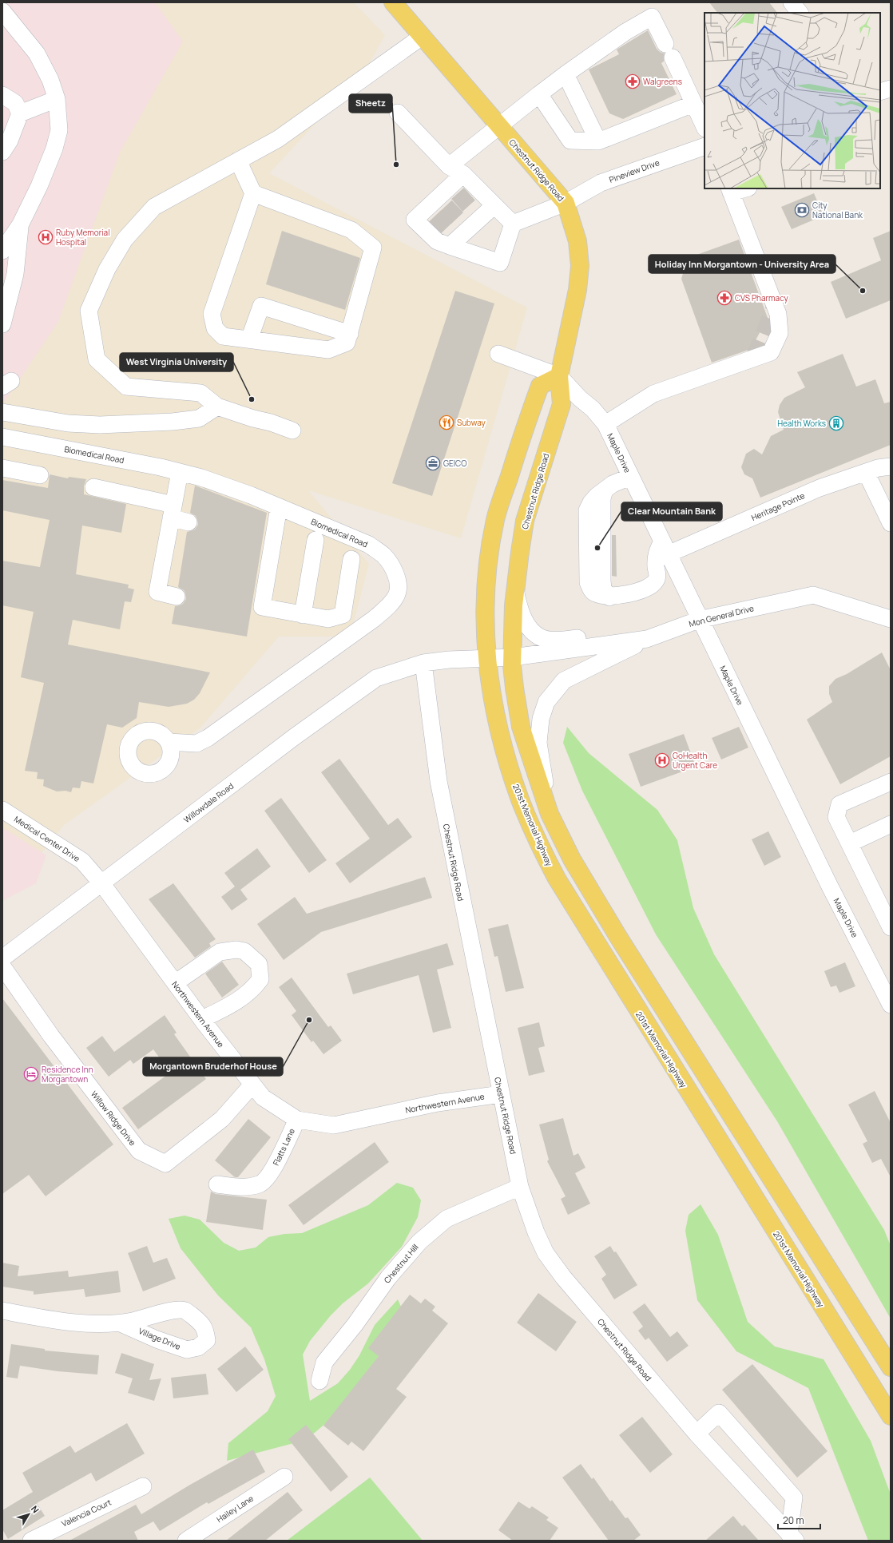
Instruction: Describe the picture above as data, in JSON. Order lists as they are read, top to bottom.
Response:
{
  "streets": {
    "main road": ["Chestnut Ridge Road", "201st Memorial Highway"],
    "street": [
      "Pineview Drive",
      "Maple Drive",
      "Biomedical Road",
      "Heritage Pointe",
      "Mon General Drive",
      "Willowdale Road",
      "Medical Center Drive",
      "Northwestern Avenue",
      "Willow Ridge Drive",
      "Flatts Lane",
      "Chestnut Hill",
      "Hailey Lane",
      "Valencia Court"
    ]
  },
  "crossings": [
    ["Chestnut Ridge Road", "Pineview Drive"],
    ["Chestnut Ridge Road", "Maple Drive"],
    ["Chestnut Ridge Road", "Mon General Drive"],
    ["Chestnut Ridge Road", "Willowdale Road"],
    ["Chestnut Ridge Road", "Northwestern Avenue"],
    ["Chestnut Ridge Road", "Chestnut Hill"],
    ["Maple Drive", "Heritage Pointe"],
    ["Maple Drive", "Mon General Drive"],
    ["Willowdale Road", "Medical Center Drive"],
    ["Willowdale Road", "Northwestern Avenue"],
    ["Medical Center Drive", "Northwestern Avenue"],
    ["Northwestern Avenue", "Willow Ridge Drive"],
    ["Northwestern Avenue", "Flatts Lane"]
  ],
  "places": {
    "pharmacy": ["Walgreens", "CVS Pharmacy"],
    "other": [
      "Sheetz",
      "Holiday Inn Morgantown - University Area",
      "West Virginia University",
      "Clear Mountain Bank",
      "Morgantown Bruderhof House"
    ],
    "bank": ["City National Bank"],
    "hospital": ["Ruby Memorial Hospital", "GoHealth Urgent Care"],
    "restaurant": ["Subway"],
    "building": ["Health Works"],
    "office": ["GEICO"],
    "hotel": ["Residence Inn Morgantown"]
  },
  "scale_bar": "20 m",
  "north": "top right"
}
